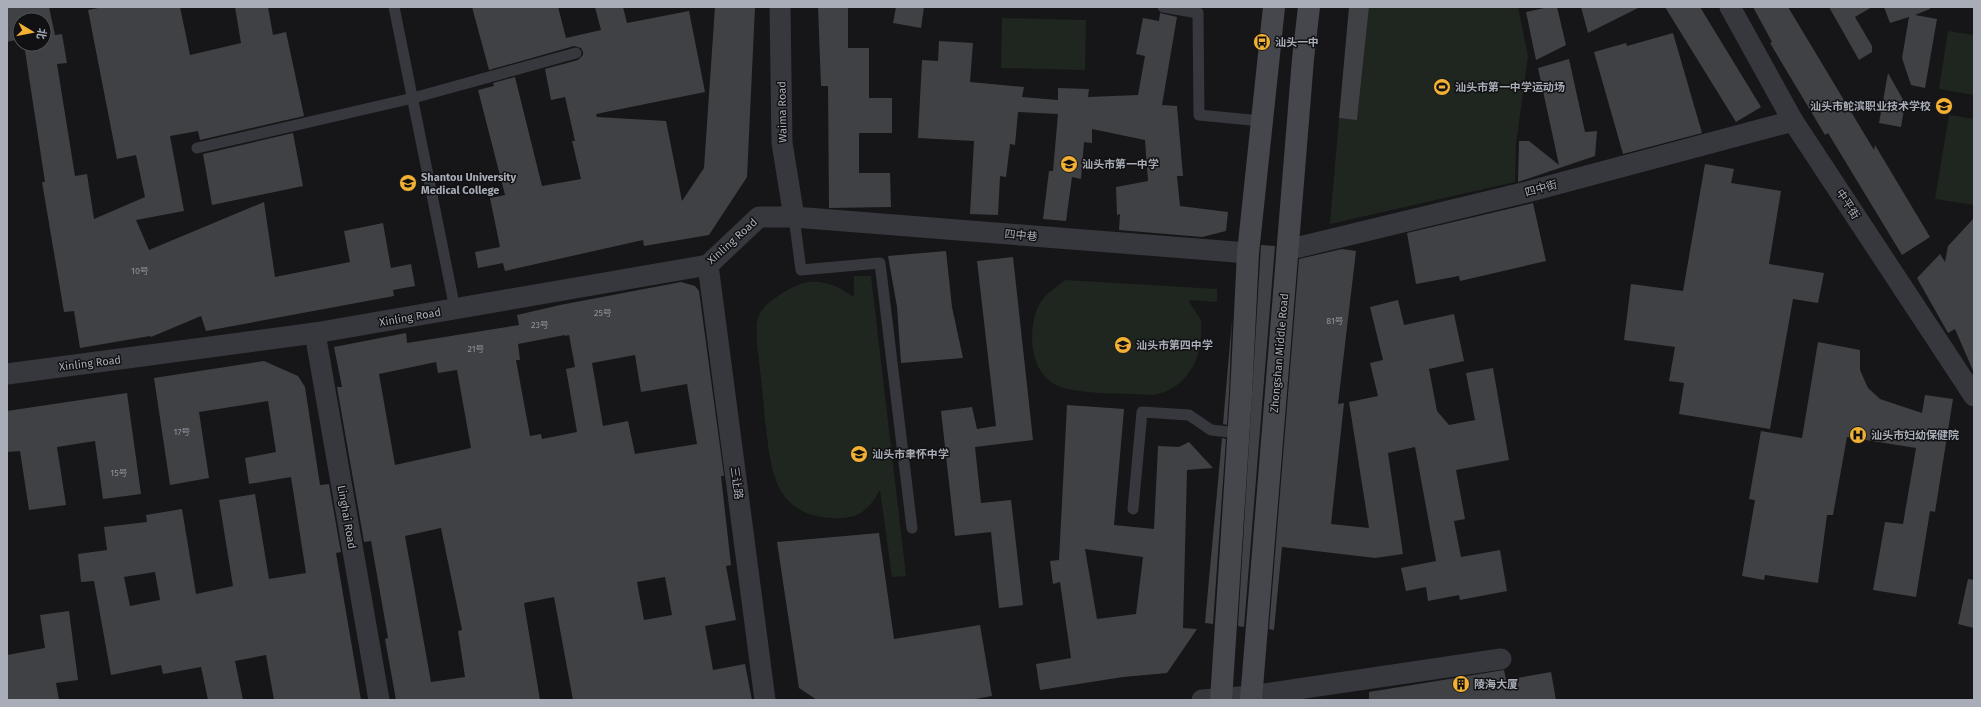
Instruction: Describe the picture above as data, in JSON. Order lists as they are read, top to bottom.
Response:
{
  "streets": {
    "main road": ["Zhongshan Middle Road"],
    "street": [
      "Waima Road",
      "四中街",
      "中平街",
      "四中巷",
      "Xinling Road",
      "三让路",
      "Linghai Road"
    ]
  },
  "crossings": [
    ["Waima Road", "四中巷"],
    ["Waima Road", "Xinling Road"],
    ["四中街", "中平街"],
    ["四中街", "Zhongshan Middle Road"],
    ["四中巷", "Xinling Road"],
    ["Xinling Road", "三让路"],
    ["Xinling Road", "Linghai Road"]
  ],
  "places": {
    "bus stop": ["汕头一中"],
    "sports": ["汕头市第一中学运动场"],
    "school or university": [
      "汕头市鮀滨职业技术学校",
      "汕头市第一中学",
      "Shantou University Medical College",
      "汕头市第四中学",
      "汕头市聿怀中学"
    ],
    "hospital": ["汕头市妇幼保健院"],
    "building": ["陵海大厦"]
  },
  "house_numbers": [
    "10号",
    "25号",
    "81号",
    "23号",
    "21号",
    "17号",
    "15号"
  ],
  "north": "right"
}
